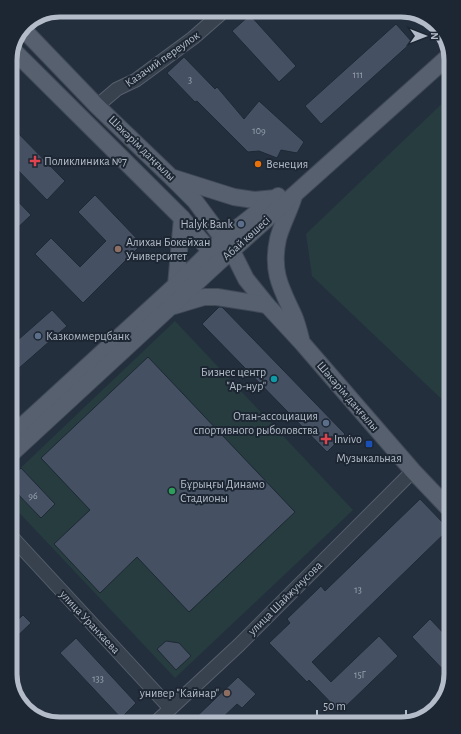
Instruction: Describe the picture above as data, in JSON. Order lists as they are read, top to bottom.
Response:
{
  "streets": {
    "main road": ["Шәкәрім даңғылы", "Абай көшесі"],
    "street": ["Казачий переулок", "улица Шайжунусова", "улица Уранхаева"]
  },
  "crossings": [
    ["Казачий переулок", "Шәкәрім даңғылы"],
    ["Шәкәрім даңғылы", "Абай көшесі"],
    ["Шәкәрім даңғылы", "улица Шайжунусова"],
    ["улица Шайжунусова", "улица Уранхаева"]
  ],
  "places": {
    "health": ["Поликлиника №7", "Invivo"],
    "other": [
      "Венеция",
      "Halyk Bank",
      "Алихан Бокейхан Университет",
      "Казкоммерцбанк",
      "Бизнес центр \"Ар-нур\"",
      "Отан-ассоциация спортивного рыболовства",
      "Бұрыңғы Динамо Стадионы",
      "универ \"Кайнар\""
    ],
    "transit": ["Музыкальная"]
  },
  "house_numbers": [
    "111",
    "3",
    "109",
    "96",
    "13",
    "15Г",
    "133"
  ],
  "scale_bar": "50 m",
  "north": "right"
}
